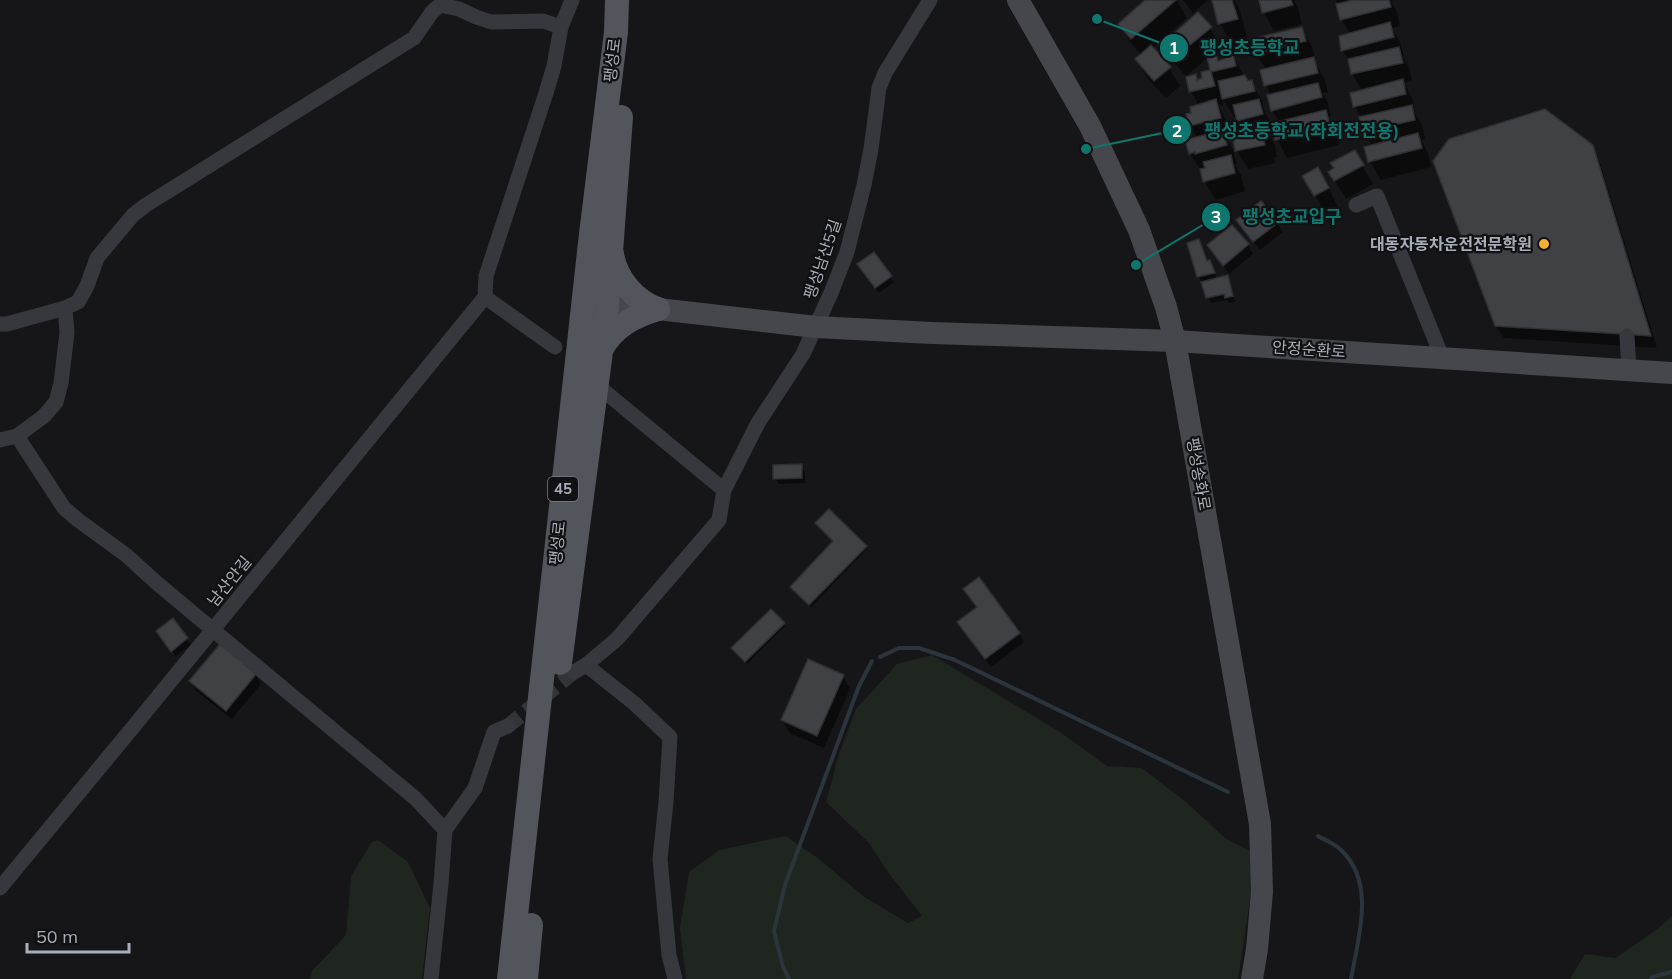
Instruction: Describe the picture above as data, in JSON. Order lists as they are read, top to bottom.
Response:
{
  "streets": {
    "main road": [
      "팽성로",
      "안정순환로",
      "팽성송화로",
      "45"
    ],
    "street": ["팽성남산5길", "남산안길"]
  },
  "crossings": [
    ["팽성로", "안정순환로"],
    ["팽성남산5길", "안정순환로"],
    ["안정순환로", "팽성송화로"]
  ],
  "places": [
    "팽성초등학교",
    "팽성초등학교(좌회전전용)",
    "대동자동차운전전문학원",
    "팽성초교입구"
  ],
  "scale_bar": "50 m"
}
